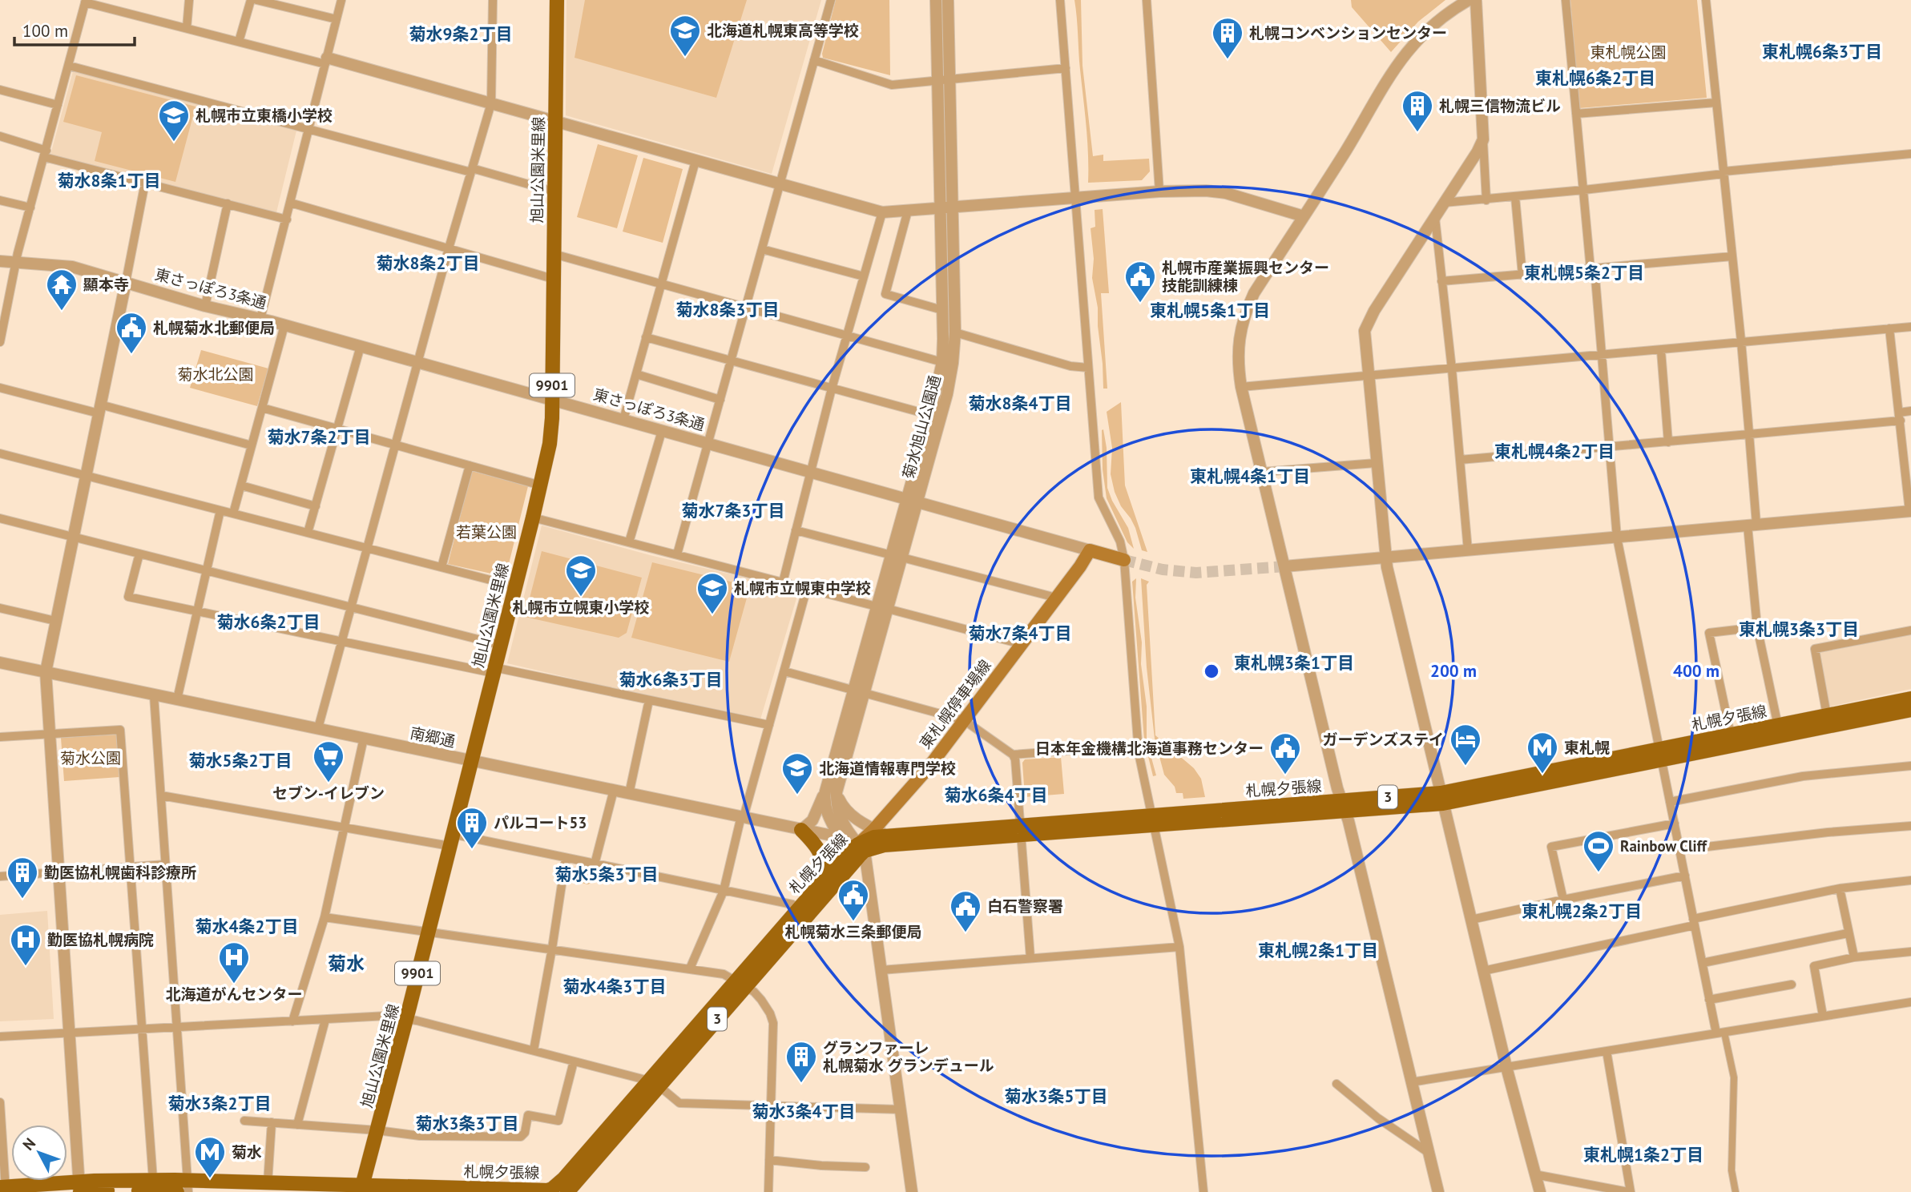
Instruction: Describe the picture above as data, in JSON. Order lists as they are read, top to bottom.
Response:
{
  "streets": {
    "main road": [
      "旭山公園米里線",
      "東さっぽろ3条通",
      "9901",
      "東札幌停車場線",
      "札幌夕張線",
      "3"
    ],
    "street": ["菊水旭山公園通", "南郷通"]
  },
  "crossings": [
    ["旭山公園米里線", "東さっぽろ3条通"],
    ["旭山公園米里線", "札幌夕張線"],
    ["旭山公園米里線", "南郷通"],
    ["東さっぽろ3条通", "菊水旭山公園通"],
    ["東さっぽろ3条通", "東札幌停車場線"],
    ["菊水旭山公園通", "札幌夕張線"],
    ["菊水旭山公園通", "南郷通"],
    ["東札幌停車場線", "札幌夕張線"],
    ["札幌夕張線", "南郷通"]
  ],
  "districts": [
    "菊水9条2丁目",
    "東札幌6条3丁目",
    "東札幌6条2丁目",
    "菊水8条1丁目",
    "菊水8条2丁目",
    "東札幌5条2丁目",
    "菊水8条3丁目",
    "東札幌5条1丁目",
    "菊水8条4丁目",
    "菊水7条2丁目",
    "東札幌4条2丁目",
    "東札幌4条1丁目",
    "菊水7条3丁目",
    "菊水6条2丁目",
    "東札幌3条3丁目",
    "菊水7条4丁目",
    "東札幌3条1丁目",
    "菊水6条3丁目",
    "菊水5条2丁目",
    "菊水6条4丁目",
    "菊水5条3丁目",
    "東札幌2条2丁目",
    "菊水4条2丁目",
    "東札幌2条1丁目",
    "菊水",
    "菊水4条3丁目",
    "菊水3条5丁目",
    "菊水3条2丁目",
    "菊水3条4丁目",
    "菊水3条3丁目",
    "東札幌1条2丁目"
  ],
  "parks": [
    "東札幌公園",
    "菊水北公園",
    "若葉公園",
    "菊水公園"
  ],
  "places": {
    "school or university": [
      "北海道札幌東高等学校",
      "札幌市立東橋小学校",
      "札幌市立幌東小学校",
      "札幌市立幌東中学校",
      "北海道情報専門学校"
    ],
    "building": [
      "札幌コンベンションセンター",
      "札幌三信物流ビル",
      "パルコート53",
      "勤医協札幌歯科診療所",
      "グランファーレ 札幌菊水 グランデュール"
    ],
    "public building": [
      "札幌市産業振興センター 技能訓練棟",
      "札幌菊水北郵便局",
      "日本年金機構北海道事務センター",
      "札幌菊水三条郵便局",
      "白石警察署"
    ],
    "temple": ["顯本寺"],
    "hotel": ["ガーデンズステイ"],
    "metro station": ["東札幌", "菊水"],
    "supermarket": ["セブン-イレブン"],
    "sports": ["Rainbow Cliff"],
    "hospital": ["勤医協札幌病院", "北海道がんセンター"]
  },
  "scale_bar": "100 m",
  "north": "top left",
  "rings": ["200 m", "400 m"]
}
